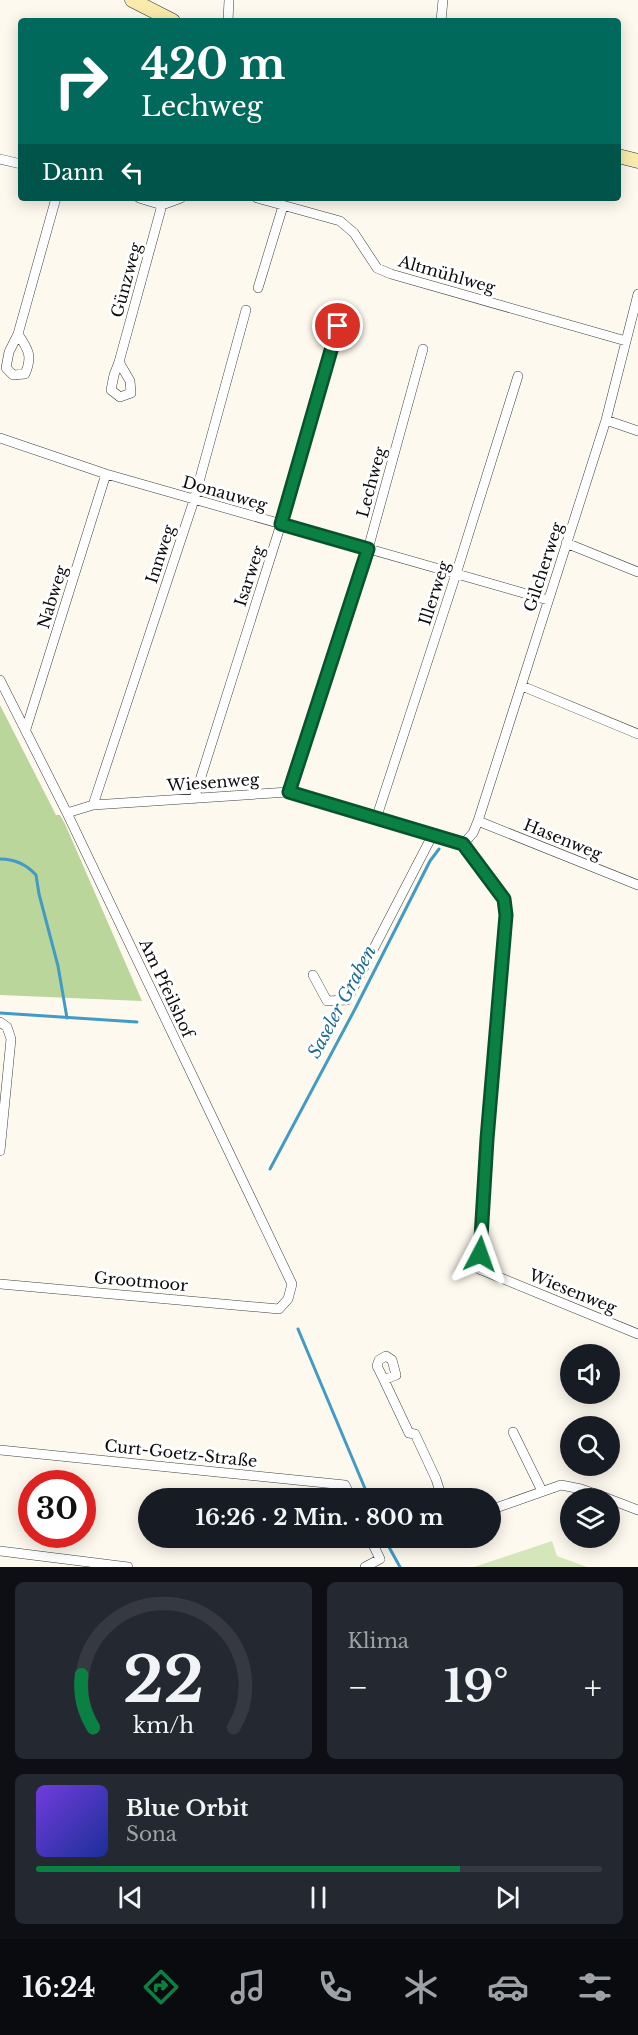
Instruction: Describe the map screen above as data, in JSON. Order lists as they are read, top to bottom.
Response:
{
  "streets": {
    "street": [
      "Altmühlweg",
      "Günzweg",
      "Lechweg",
      "Donauweg",
      "Innweg",
      "Gilcherweg",
      "Isarweg",
      "Illerweg",
      "Nabweg",
      "Wiesenweg",
      "Hasenweg",
      "Am Pfeilshof",
      "Grootmoor",
      "Curt-Goetz-Straße"
    ]
  },
  "crossings": [
    ["Altmühlweg", "Gilcherweg"],
    ["Lechweg", "Donauweg"],
    ["Lechweg", "Wiesenweg"],
    ["Donauweg", "Innweg"],
    ["Donauweg", "Gilcherweg"],
    ["Donauweg", "Isarweg"],
    ["Donauweg", "Illerweg"],
    ["Donauweg", "Nabweg"],
    ["Innweg", "Wiesenweg"],
    ["Gilcherweg", "Wiesenweg"],
    ["Gilcherweg", "Hasenweg"],
    ["Isarweg", "Wiesenweg"],
    ["Illerweg", "Wiesenweg"],
    ["Nabweg", "Am Pfeilshof"],
    ["Wiesenweg", "Am Pfeilshof"],
    ["Am Pfeilshof", "Grootmoor"]
  ],
  "water": ["Saseler Graben"],
  "page": {
    "turn": ["420 m", "Lechweg"],
    "then": "Dann",
    "limit": "30",
    "trip": "16:26 · 2 Min. · 800 m",
    "tile": "Klima",
    "heat": ["−", "19°", "+"],
    "song": ["Blue Orbit", "Sona"],
    "tabs": "16:24",
    "gauge": ["22", "km/h"]
  }
}
